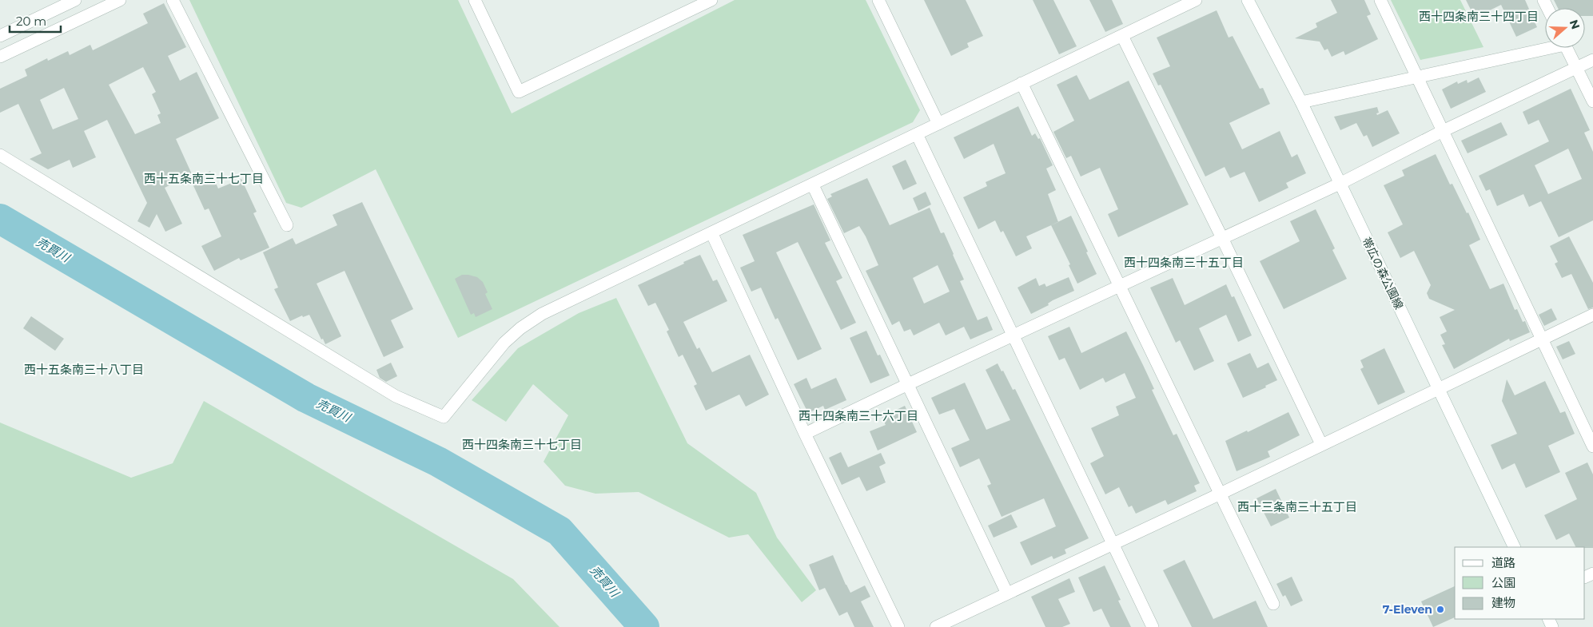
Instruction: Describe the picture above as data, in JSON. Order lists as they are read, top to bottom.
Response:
{
  "streets": {
    "street": ["帯広の森公園線"]
  },
  "districts": [
    "西十四条南三十四丁目",
    "西十五条南三十七丁目",
    "西十四条南三十五丁目",
    "西十五条南三十八丁目",
    "西十四条南三十六丁目",
    "西十四条南三十七丁目",
    "西十三条南三十五丁目"
  ],
  "water": ["売買川"],
  "places": ["7-Eleven"],
  "legend": ["道路", "公園", "建物"],
  "scale_bar": "20 m",
  "north": "right"
}
